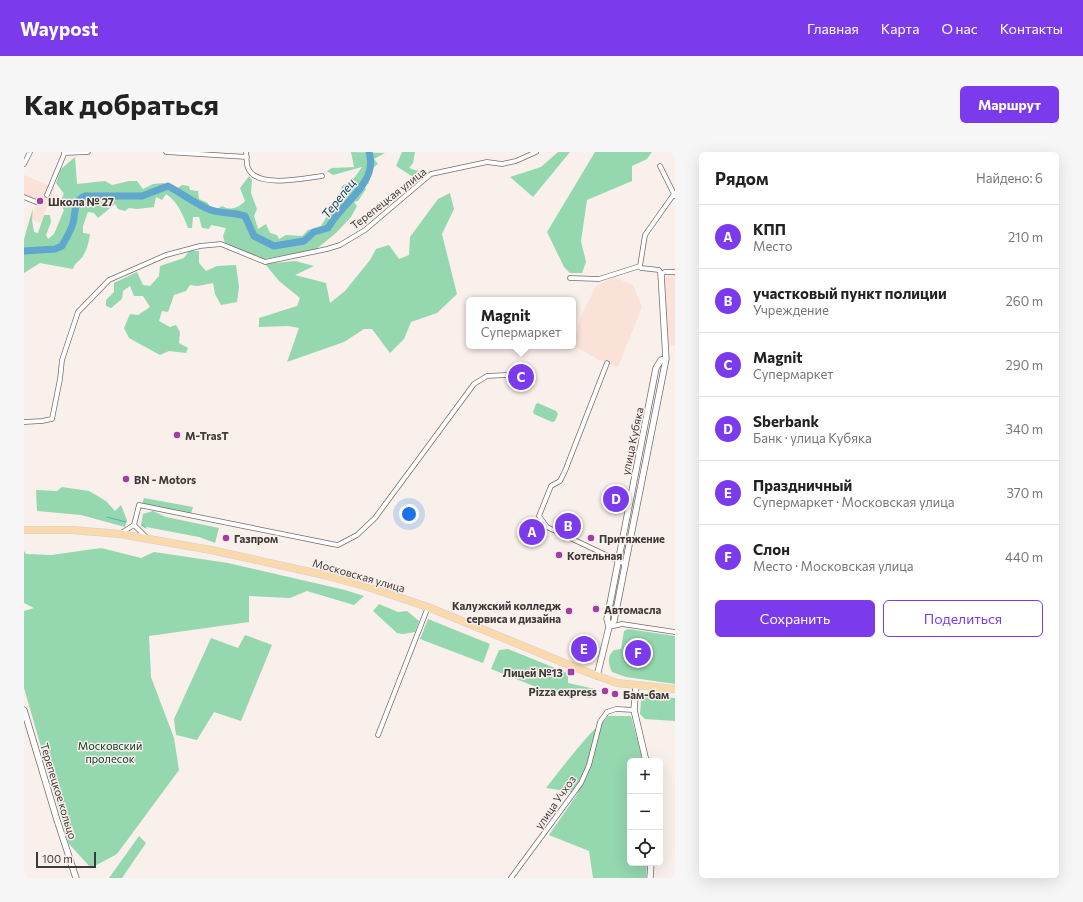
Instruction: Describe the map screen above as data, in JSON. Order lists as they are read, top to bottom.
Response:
{
  "streets": {
    "main road": ["Московская улица"],
    "street": [
      "Терепецкая улица",
      "улица Кубяка",
      "Терепецкое кольцо",
      "улица Учхоз"
    ]
  },
  "crossings": [
    ["улица Кубяка", "Московская улица"]
  ],
  "water": ["Терепец"],
  "parks": ["Московский пролесок"],
  "places": {
    "other": [
      "Школа № 27",
      "M-TrasT",
      "BN - Motors",
      "Газпром",
      "Притяжение",
      "Котельная",
      "Автомасла",
      "Калужский колледж сервиса и дизайна",
      "Pizza express",
      "Бам-бам"
    ],
    "transit": ["Лицей №13"]
  },
  "scale_bar": "100 m",
  "page": {
    "header": "Waypost",
    "nav": [
      "Главная",
      "Карта",
      "О нас",
      "Контакты"
    ],
    "buttons": [
      "Маршрут",
      ["Сохранить", "Поделиться"]
    ],
    "title": "Как добраться",
    "heading": ["Рядом", "Найдено: 6"],
    "list": [
      {
        "mark": "A",
        "name": "КПП",
        "note": "Место",
        "value": "210 m"
      },
      {
        "mark": "B",
        "name": "участковый пункт полиции",
        "note": "Учреждение",
        "value": "260 m"
      },
      {
        "mark": "C",
        "name": "Magnit",
        "note": "Супермаркет",
        "value": "290 m"
      },
      {
        "mark": "D",
        "name": "Sberbank",
        "note": "Банк · улица Кубяка",
        "value": "340 m"
      },
      {
        "mark": "E",
        "name": "Праздничный",
        "note": "Супермаркет · Московская улица",
        "value": "370 m"
      },
      {
        "mark": "F",
        "name": "Слон",
        "note": "Место · Московская улица",
        "value": "440 m"
      }
    ],
    "popup": ["Magnit", "Супермаркет"],
    "pins": [
      "C",
      "D",
      "B",
      "A",
      "E",
      "F"
    ],
    "map_buttons": ["+", "−"],
    "scale": "100 m"
  }
}
